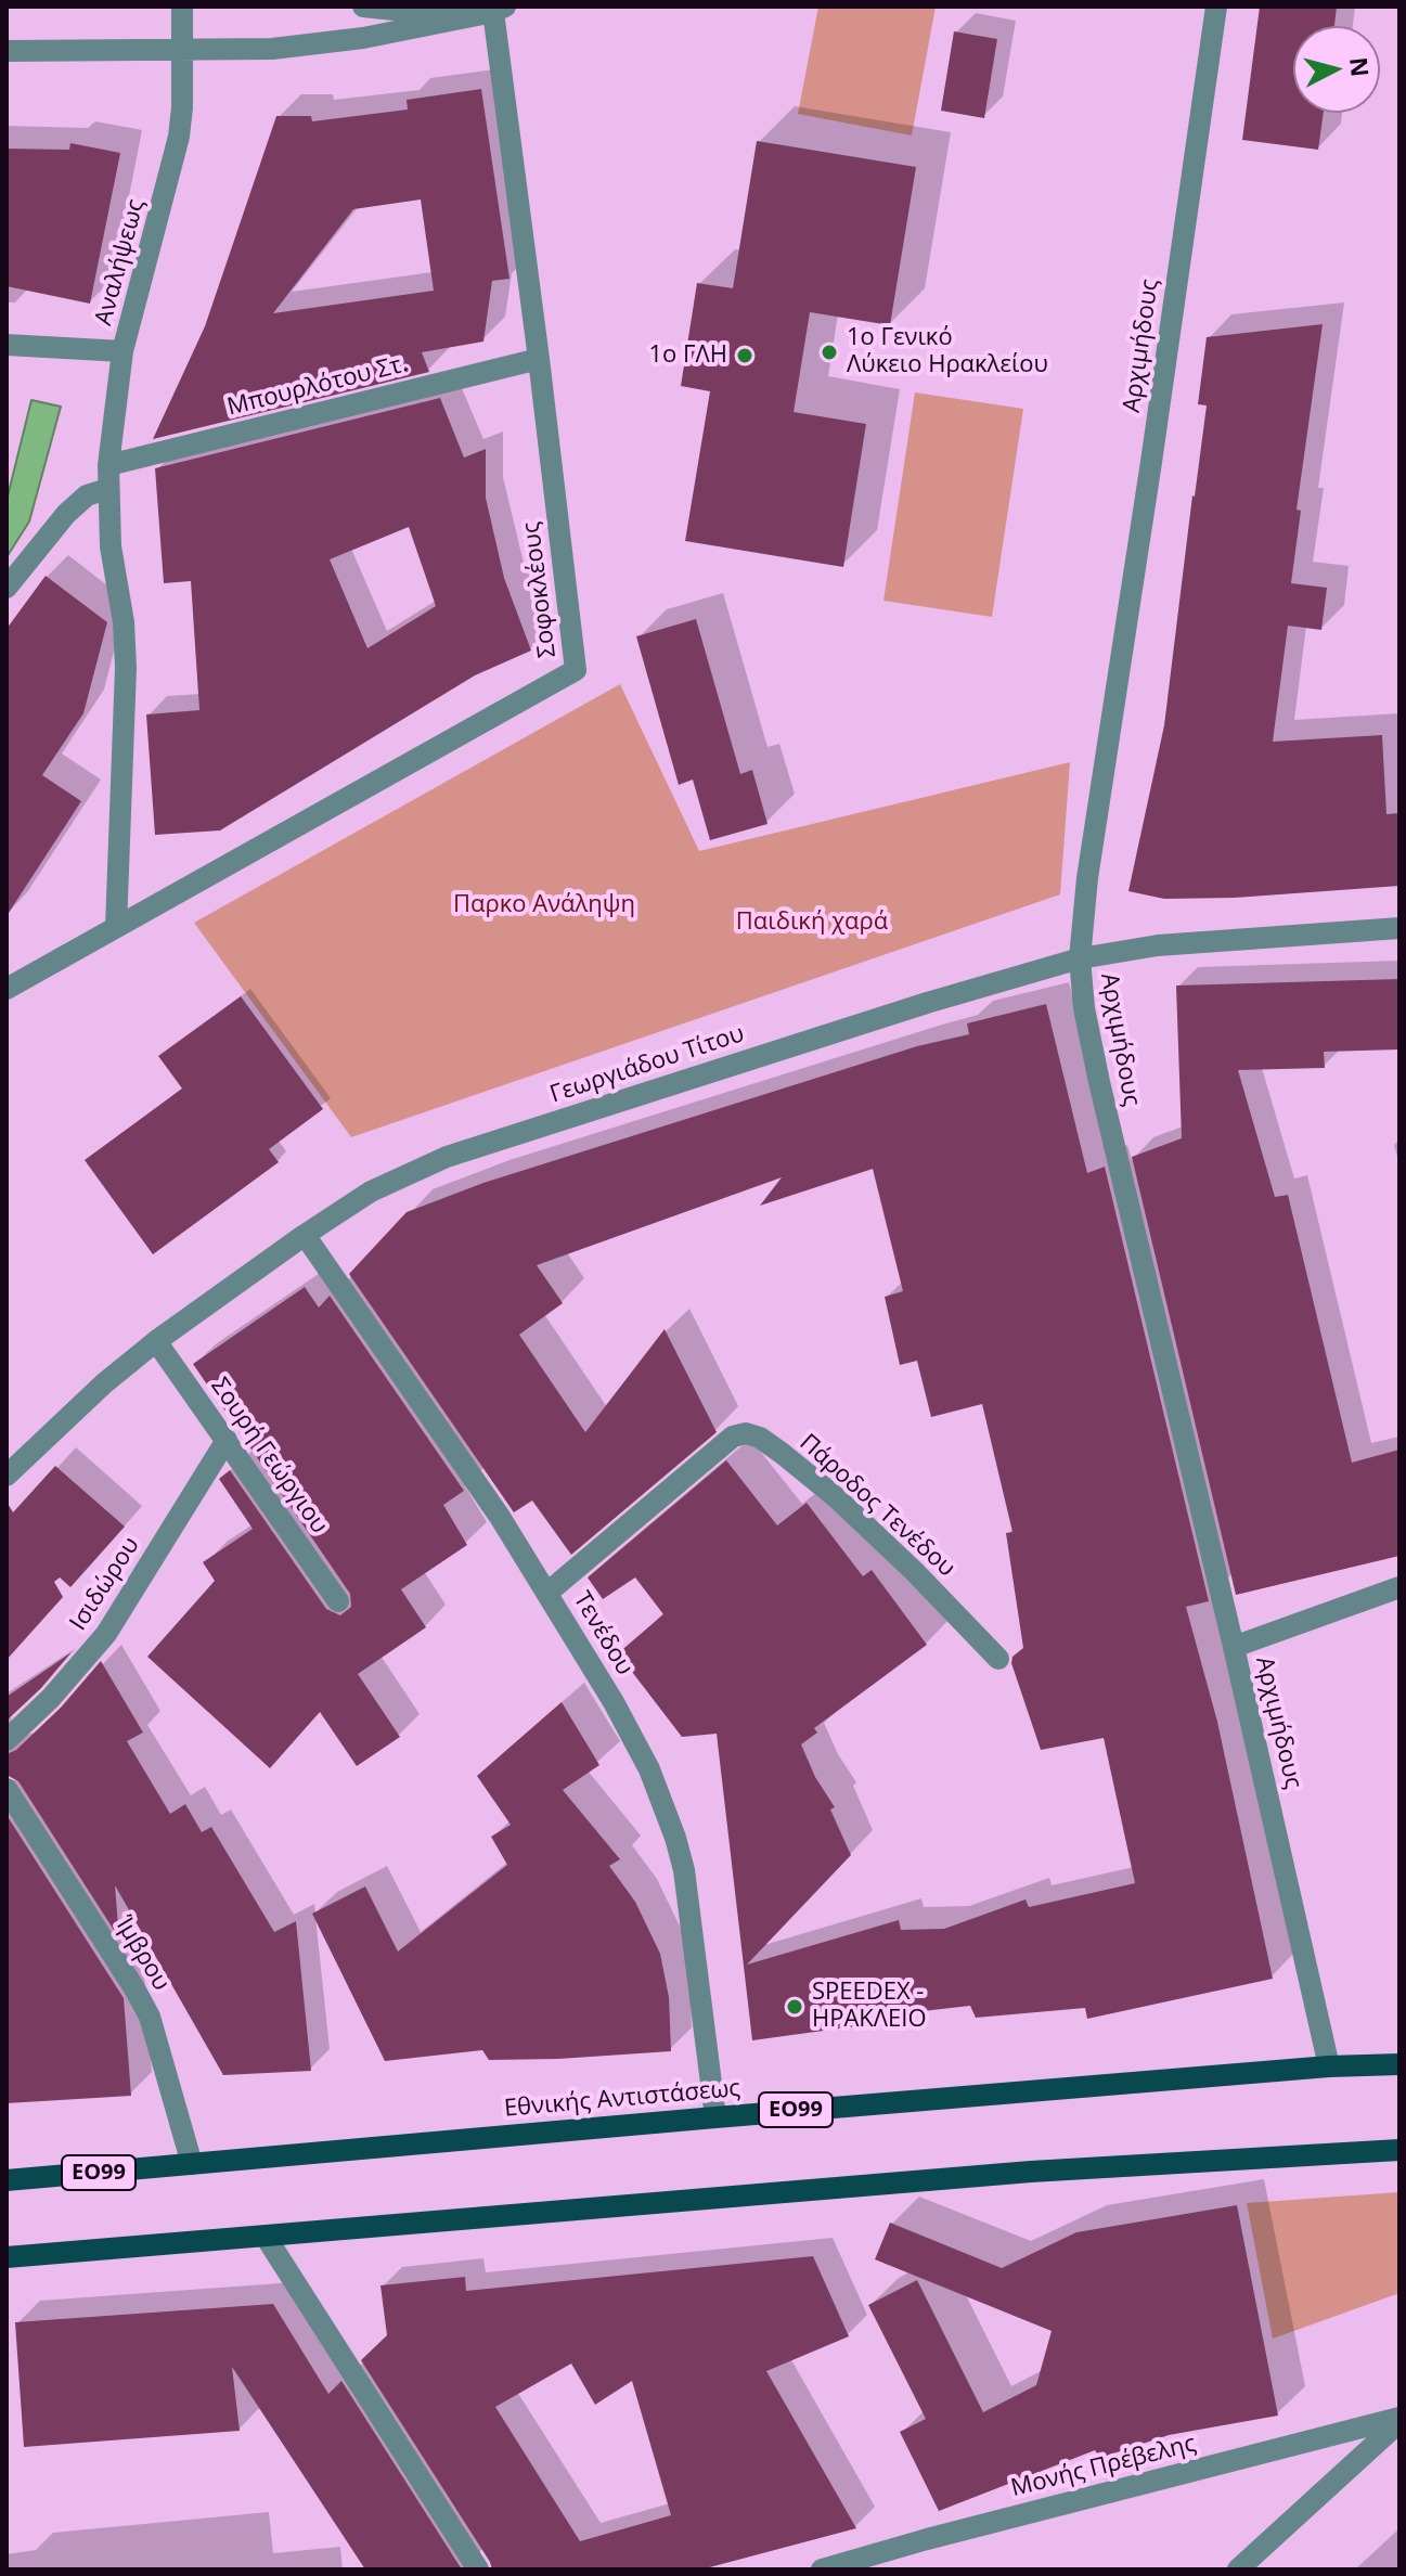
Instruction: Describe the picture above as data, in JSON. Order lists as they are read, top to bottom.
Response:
{
  "streets": {
    "main road": ["Εθνικής Αντιστάσεως", "ΕΟ99"],
    "street": [
      "Αναλήψεως",
      "Αρχιμήδους",
      "Μπουρλότου Στ.",
      "Σοφοκλέους",
      "Γεωργιάδου Τίτου",
      "Σουρή Γεώργιου",
      "Πάροδος Τενέδου",
      "Ισιδώρου",
      "Τενέδου",
      "Ίμβρου",
      "Μονής Πρέβελης"
    ]
  },
  "crossings": [
    ["Αναλήψεως", "Μπουρλότου Στ."],
    ["Αναλήψεως", "Σοφοκλέους"],
    ["Αρχιμήδους", "Γεωργιάδου Τίτου"],
    ["Αρχιμήδους", "Εθνικής Αντιστάσεως"],
    ["Μπουρλότου Στ.", "Σοφοκλέους"],
    ["Γεωργιάδου Τίτου", "Σουρή Γεώργιου"],
    ["Γεωργιάδου Τίτου", "Τενέδου"],
    ["Σουρή Γεώργιου", "Ισιδώρου"],
    ["Πάροδος Τενέδου", "Τενέδου"],
    ["Τενέδου", "Εθνικής Αντιστάσεως"],
    ["Ίμβρου", "Εθνικής Αντιστάσεως"]
  ],
  "parks": ["Παρκο Ανάληψη", "Παιδική χαρά"],
  "places": ["1ο Γενικό Λύκειο Ηρακλείου", "1o ΓΛΗ", "SPEEDEX - ΗΡΑΚΛΕΙΟ"],
  "north": "right"
}
